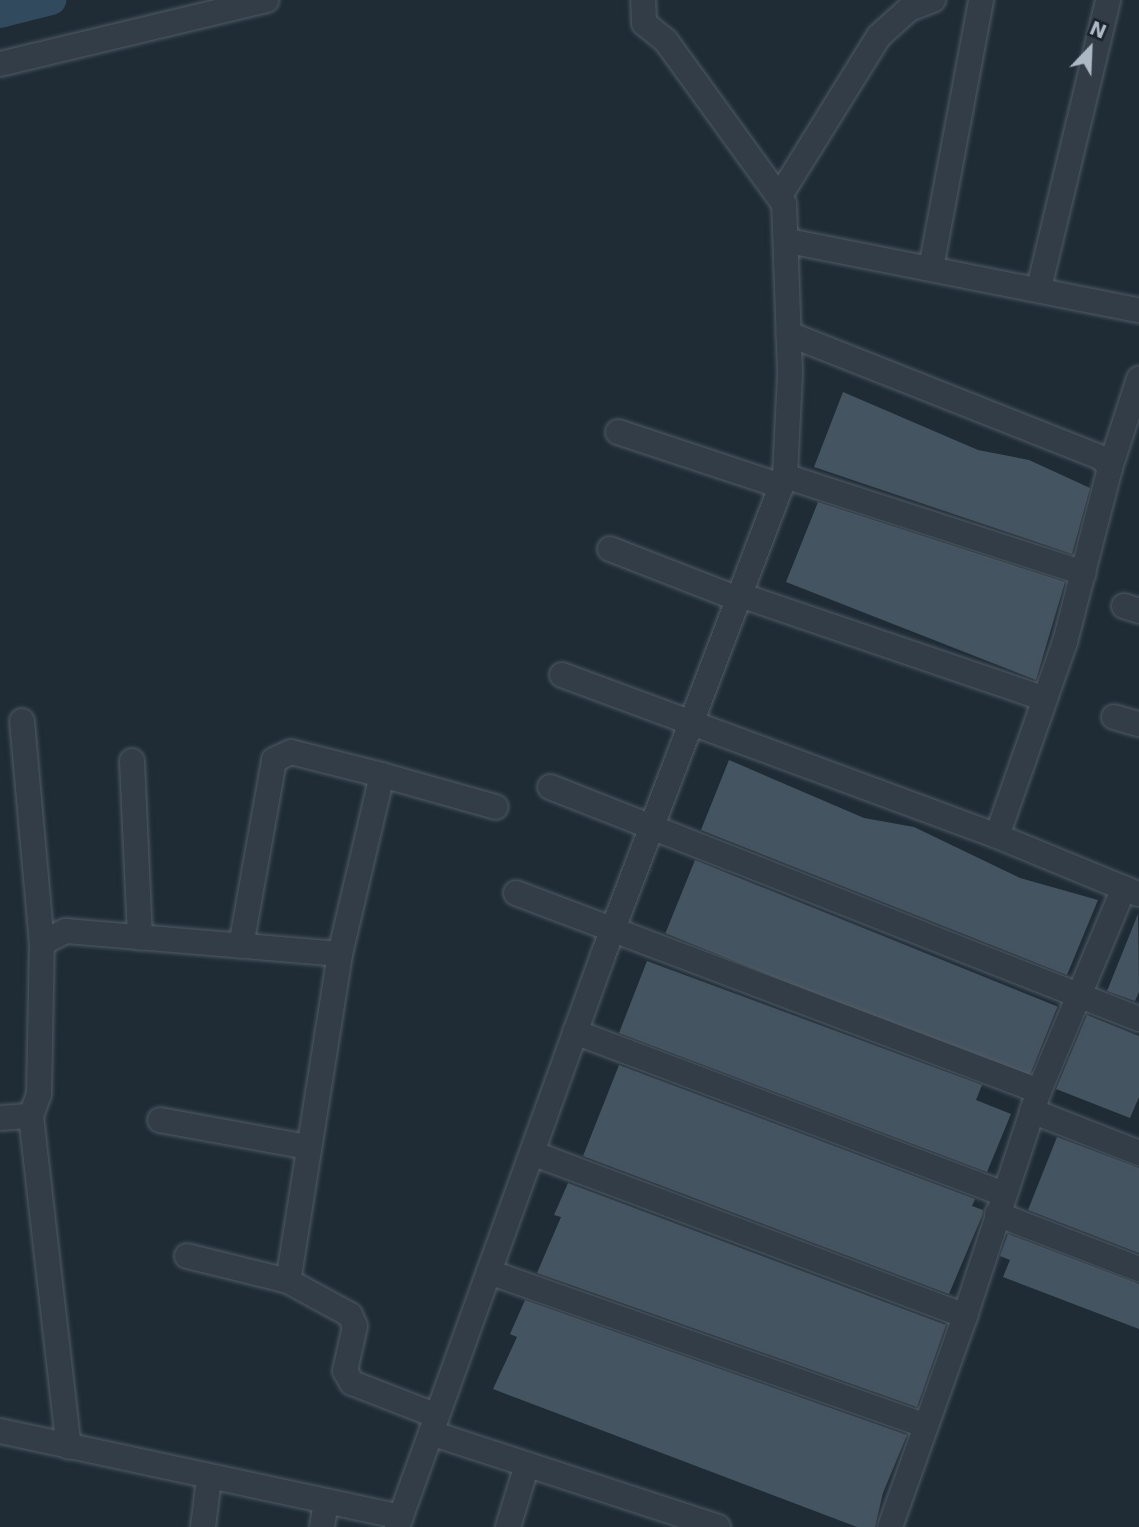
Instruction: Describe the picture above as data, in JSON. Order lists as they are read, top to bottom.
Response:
{
  "north": "top right"
}
